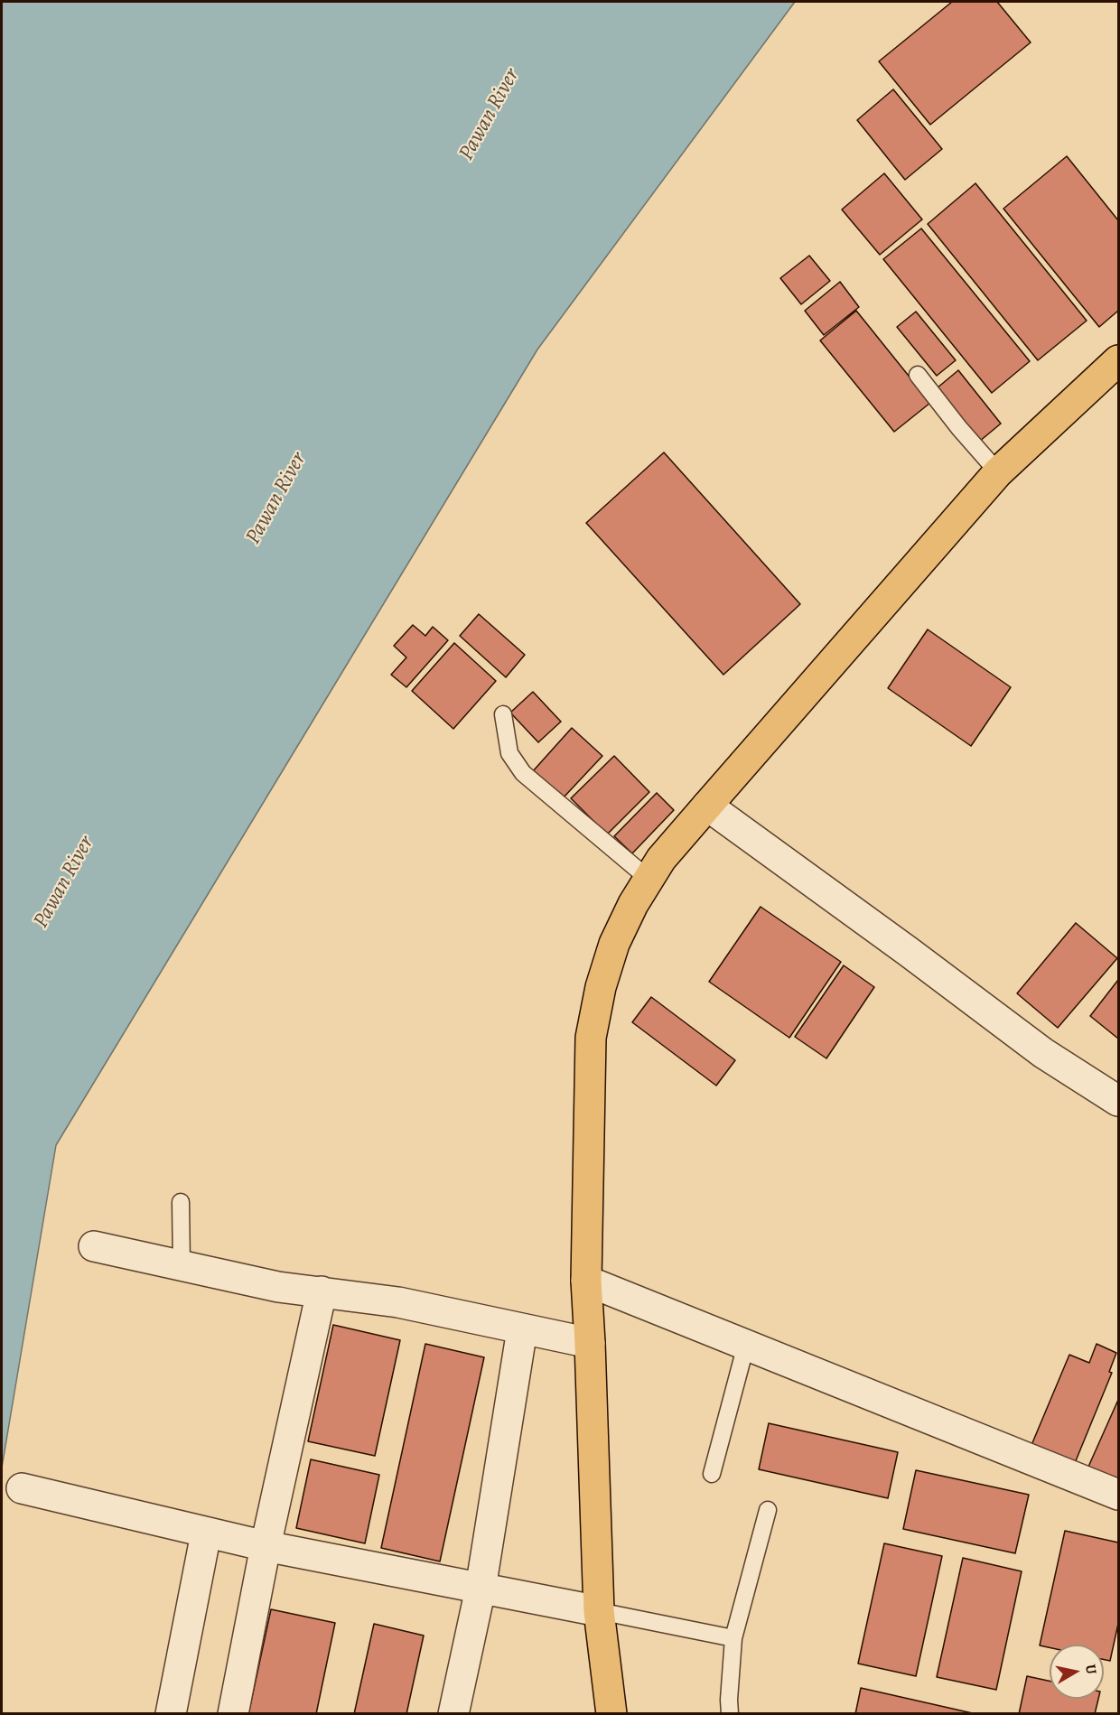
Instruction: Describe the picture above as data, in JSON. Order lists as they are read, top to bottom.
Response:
{
  "water": ["Pawan River"],
  "north": "right"
}
